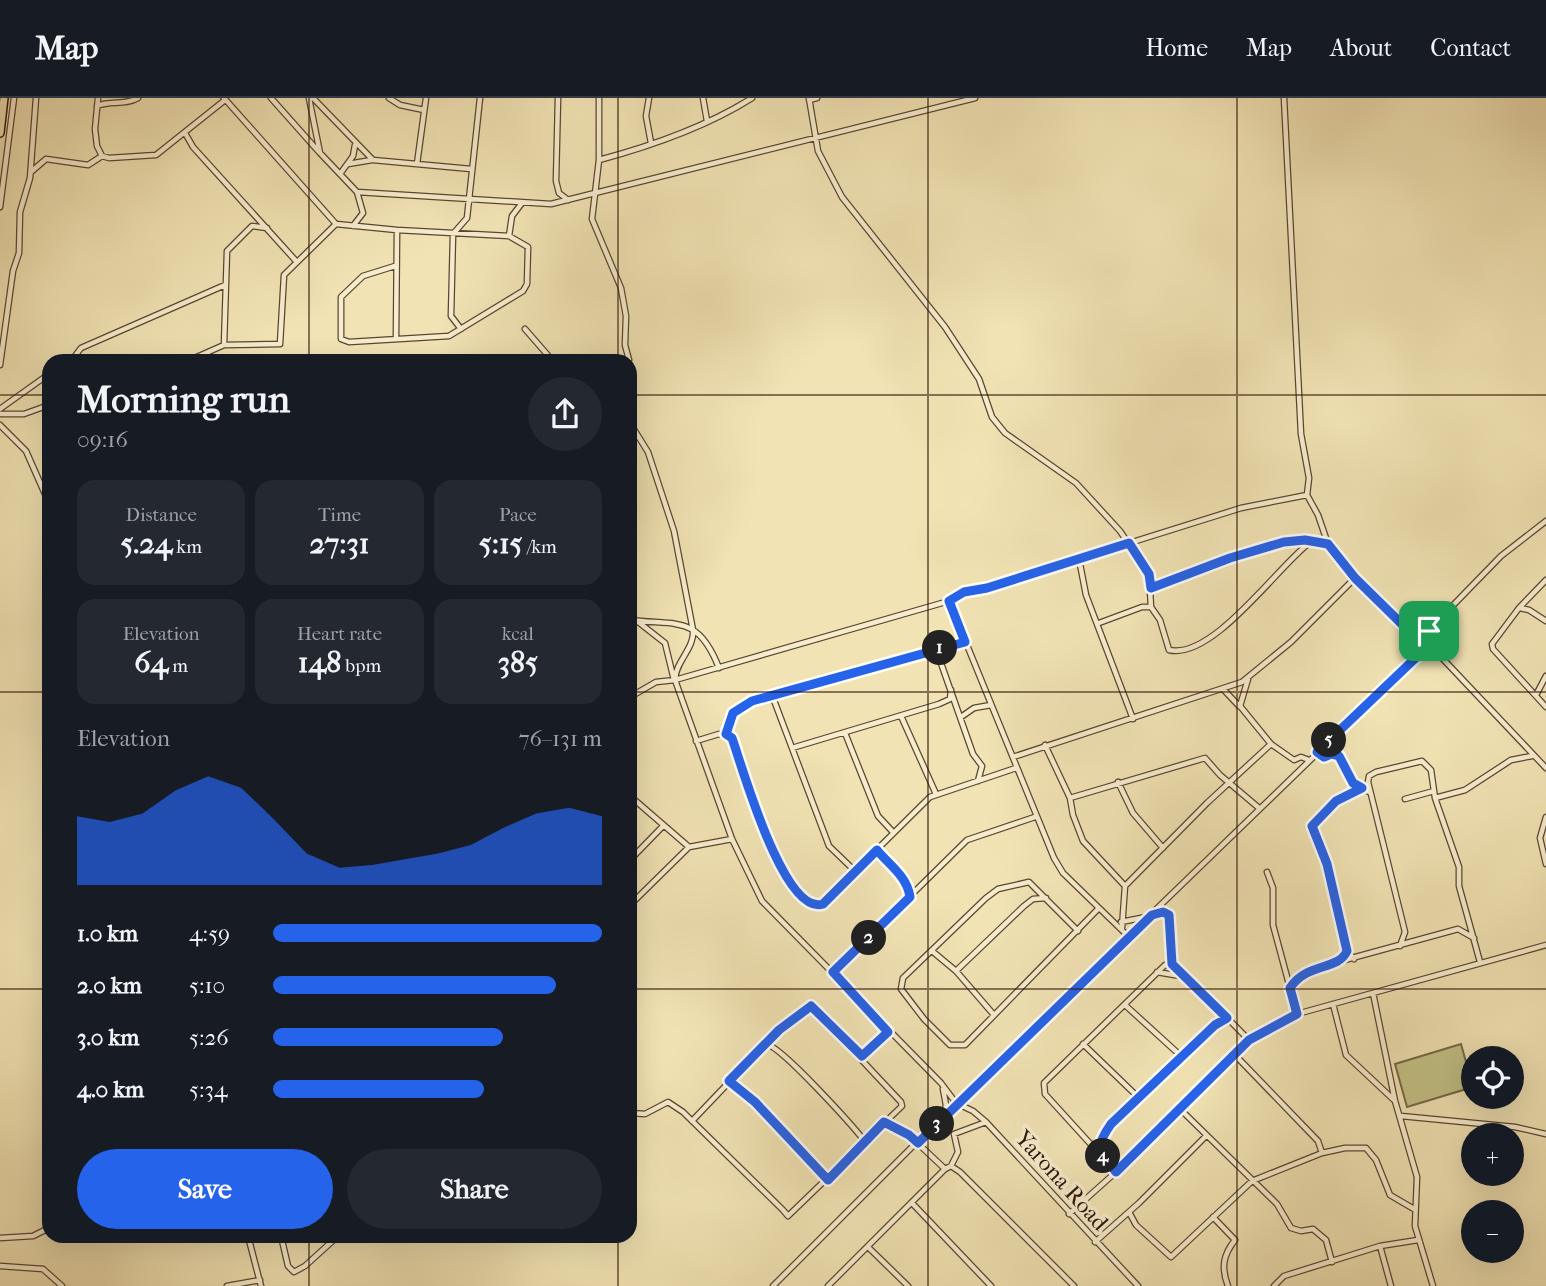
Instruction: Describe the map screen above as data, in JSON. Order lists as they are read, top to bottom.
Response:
{
  "streets": {
    "street": ["Yarona Road"]
  },
  "page": {
    "header": "Map",
    "nav": [
      "Home",
      "Map",
      "About",
      "Contact"
    ],
    "heading": ["Morning run", "09:16"],
    "stats": [
      ["Distance", "5.24 km"],
      ["Time", "27:31"],
      ["Pace", "5:15 /km"],
      ["Elevation", "64 m"],
      ["Heart rate", "148 bpm"],
      ["kcal", "385"]
    ],
    "pins": [
      "1",
      "5",
      "2",
      "3",
      "4"
    ],
    "chart": ["Elevation", "76–131 m"],
    "list": [
      {
        "name": "1.0 km",
        "note": "4:59"
      },
      {
        "name": "2.0 km",
        "note": "5:10"
      },
      {
        "name": "3.0 km",
        "note": "5:26"
      },
      {
        "name": "4.0 km",
        "note": "5:34"
      }
    ],
    "map_buttons": ["+", "−"],
    "buttons": ["Save", "Share"]
  }
}
